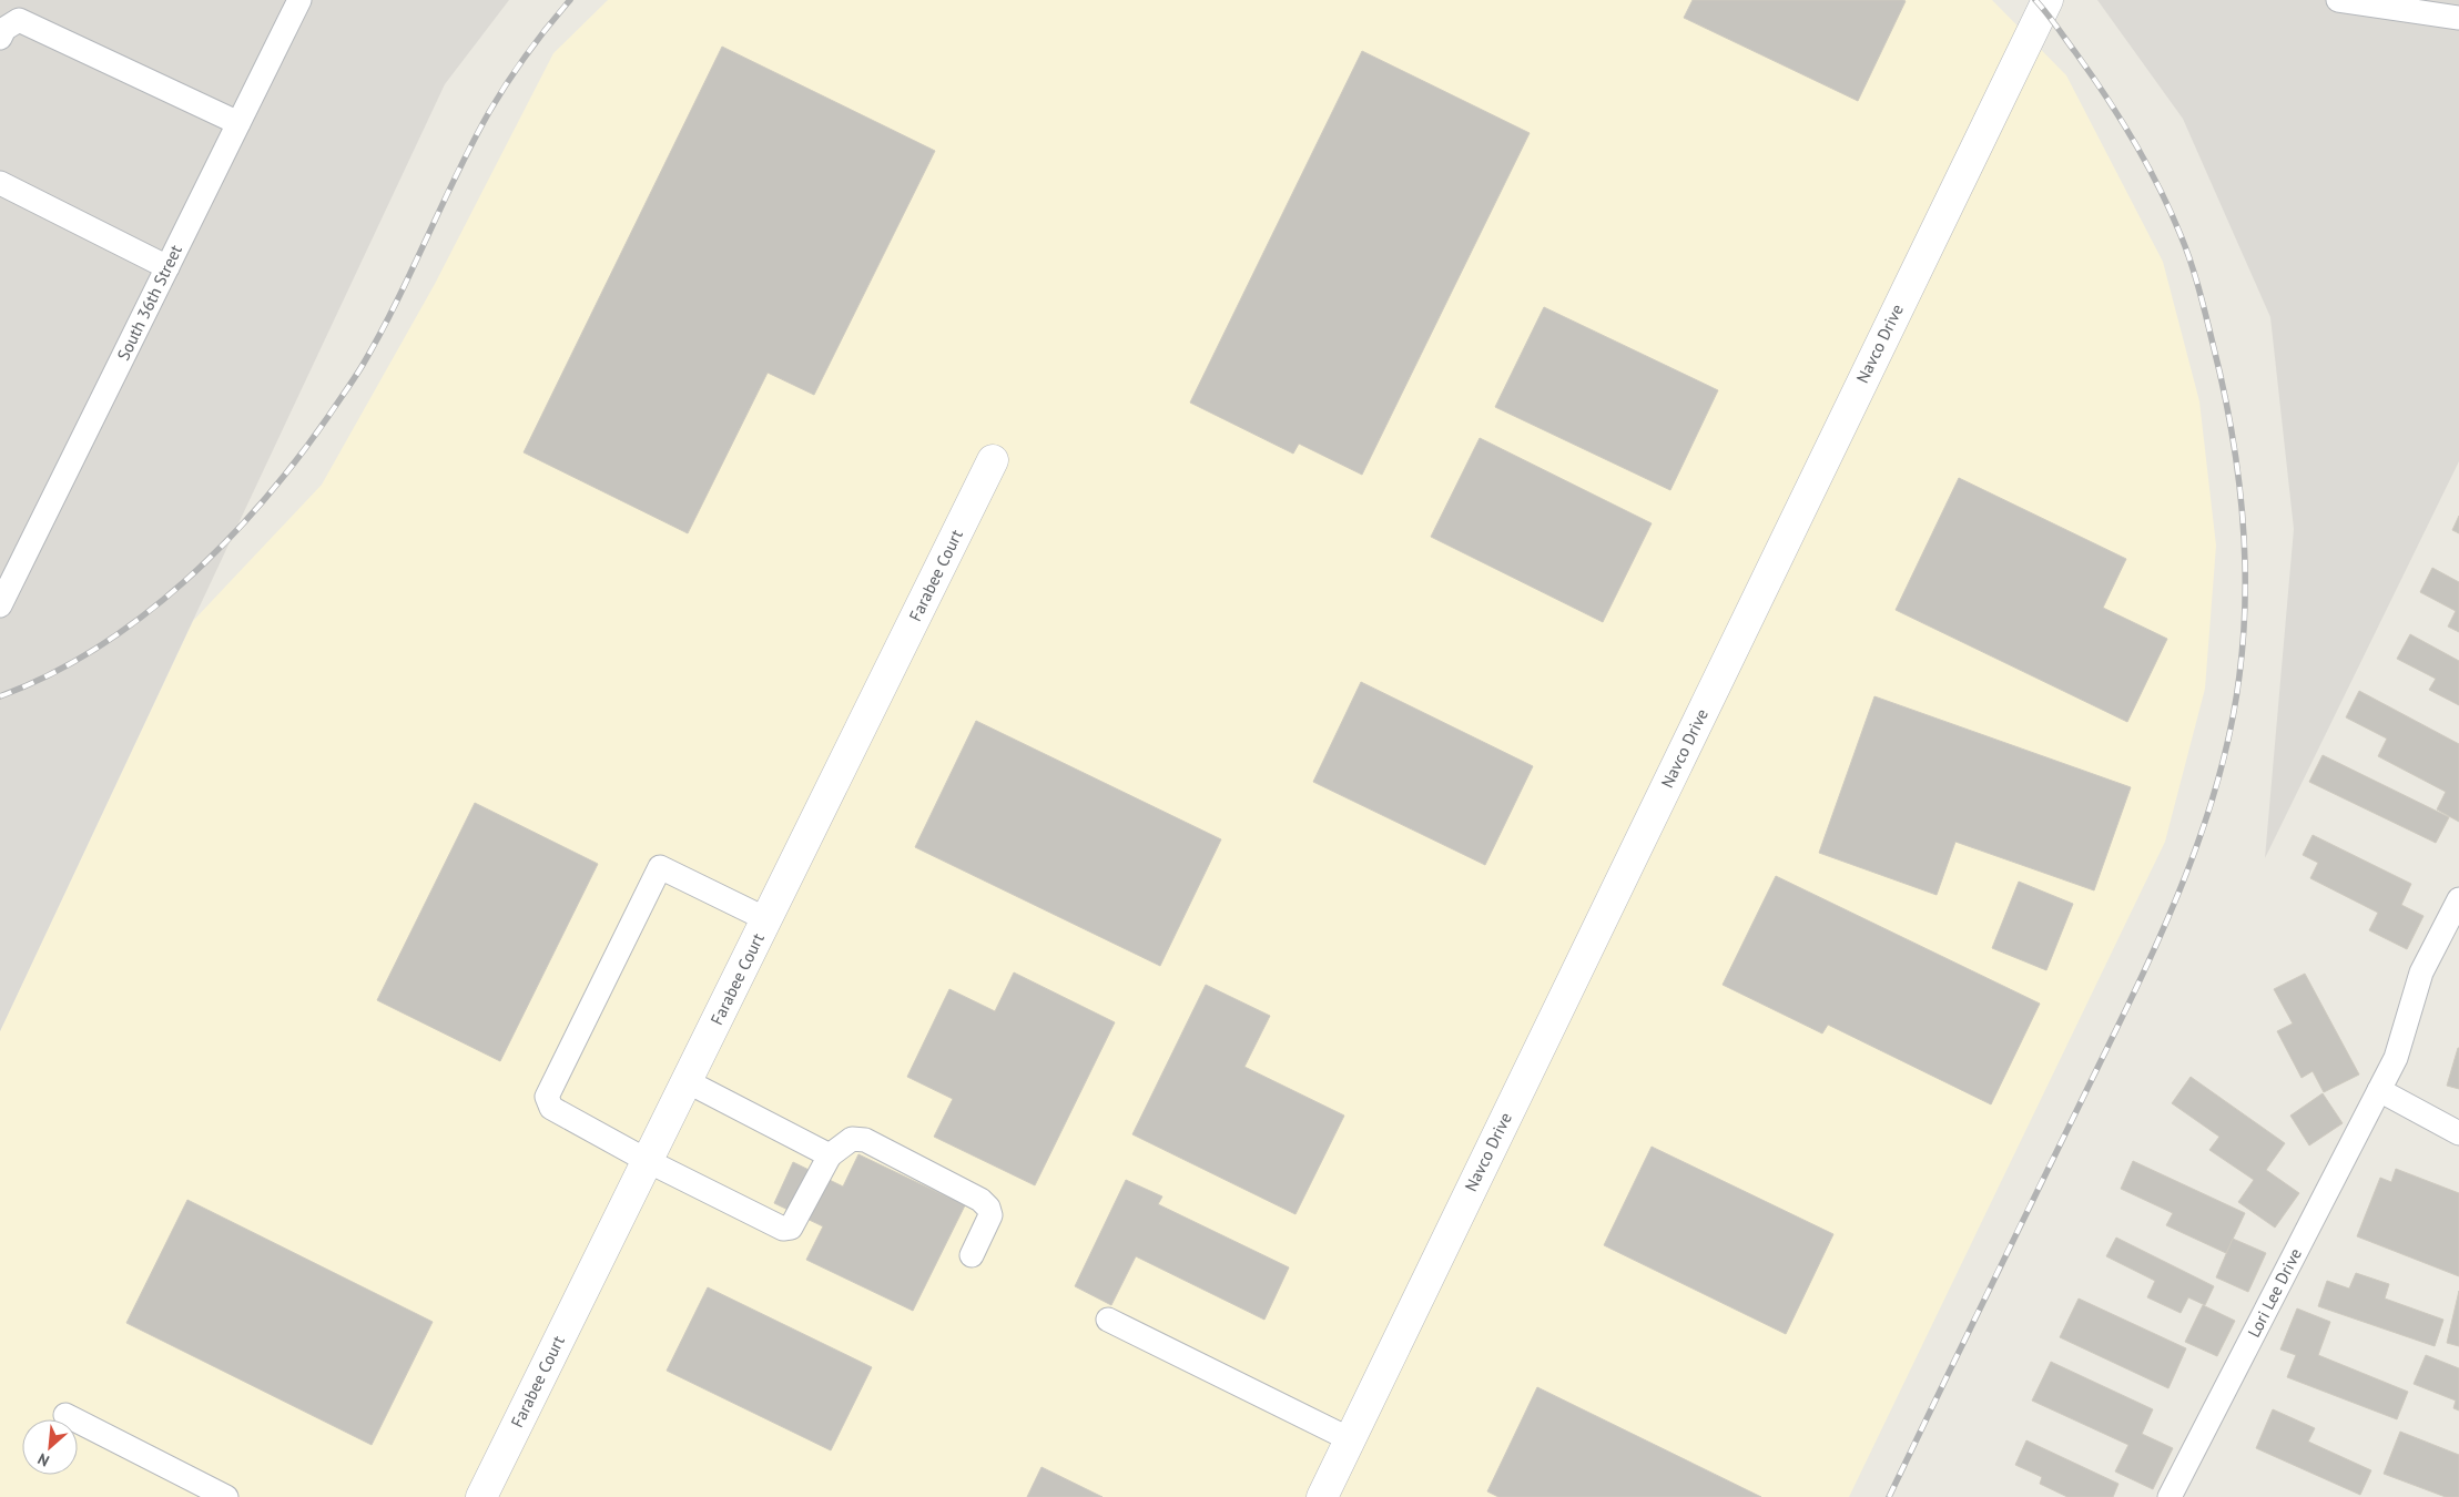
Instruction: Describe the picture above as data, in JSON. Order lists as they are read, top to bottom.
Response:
{
  "streets": {
    "street": ["Navco Drive", "Farabee Court"],
    "lane": ["South 36th Street", "Lori Lee Drive"]
  },
  "north": "bottom left"
}
